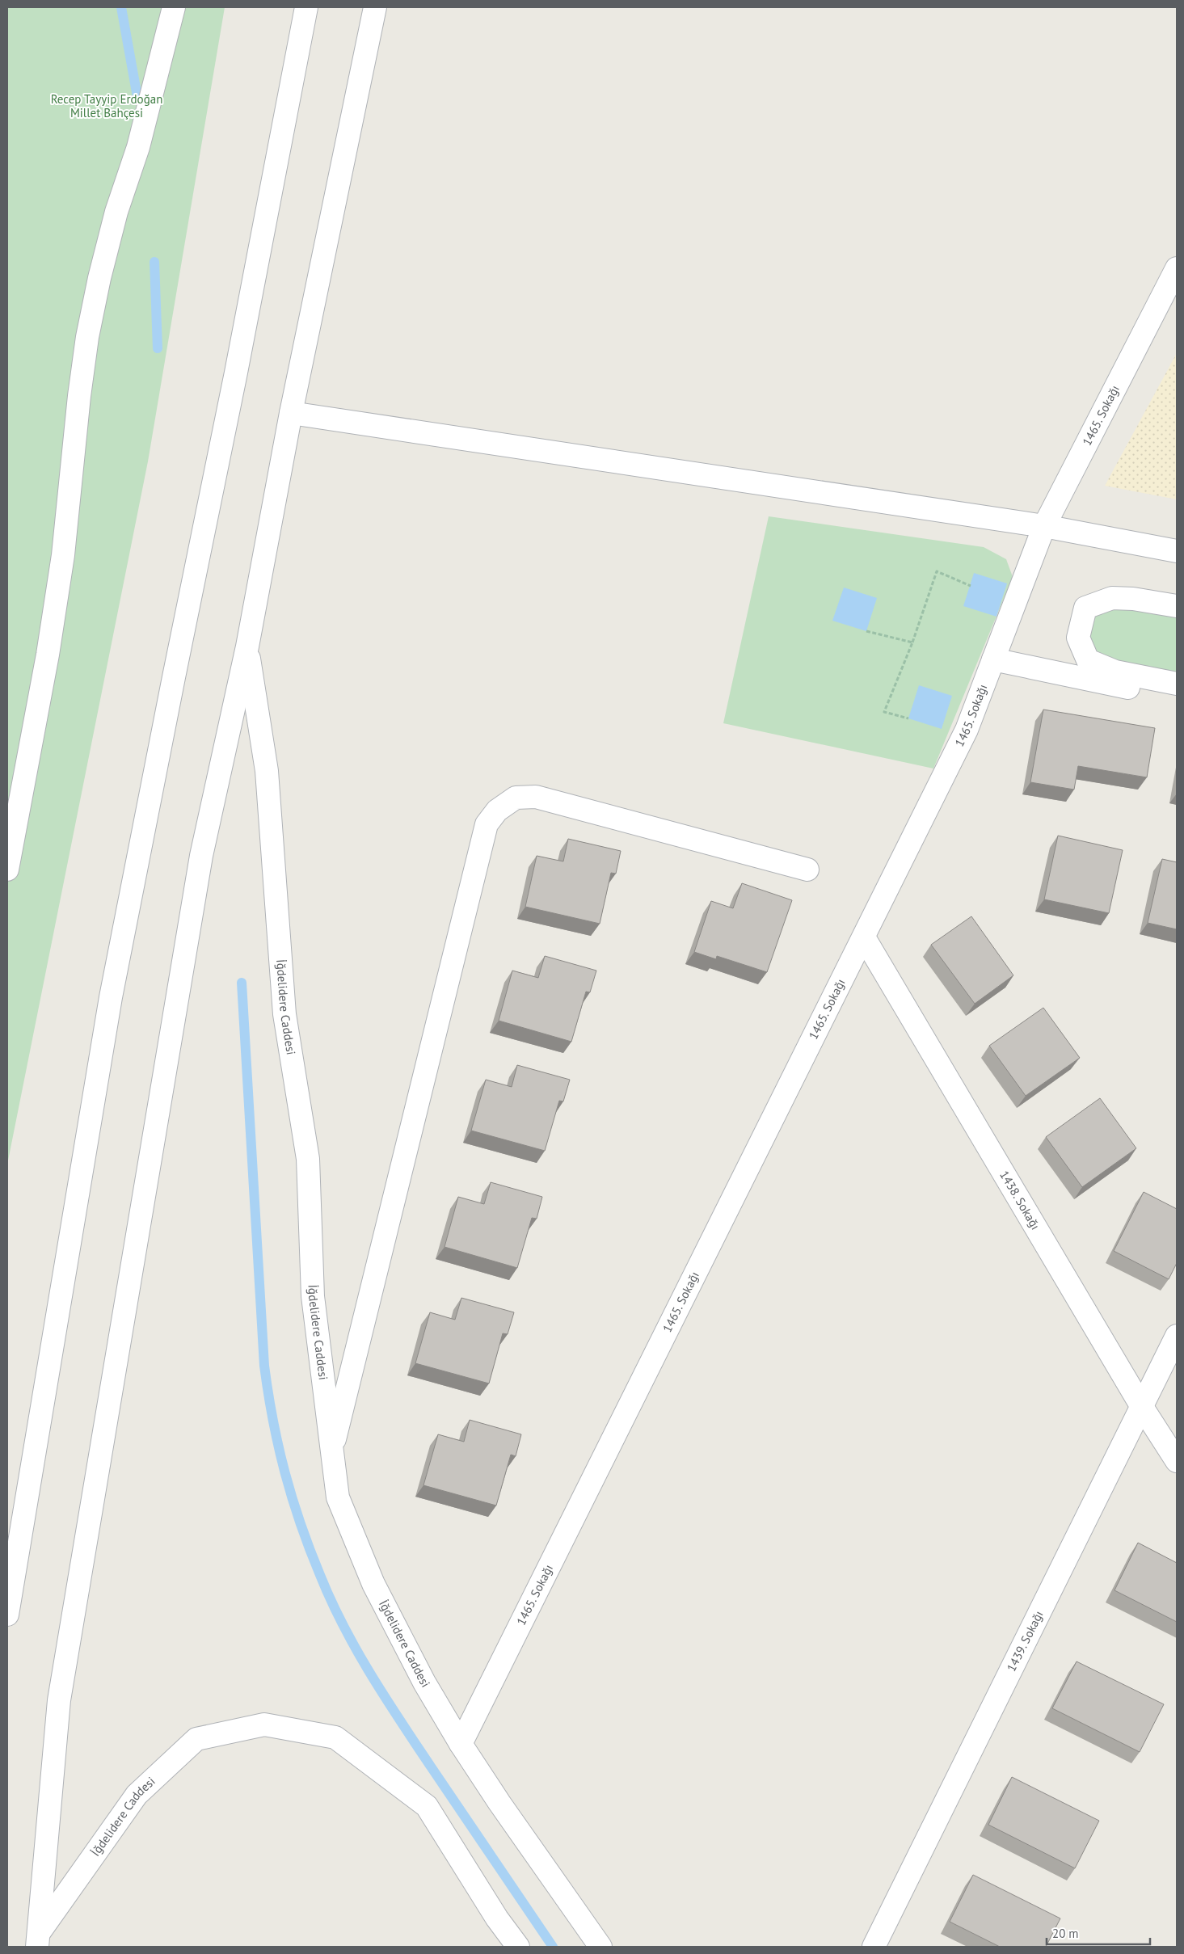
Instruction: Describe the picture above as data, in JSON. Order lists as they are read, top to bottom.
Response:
{
  "streets": {
    "street": [
      "1465. Sokağı",
      "İğdelidere Caddesi",
      "1438. Sokağı",
      "1439. Sokağı"
    ]
  },
  "crossings": [
    ["1465. Sokağı", "İğdelidere Caddesi"],
    ["1465. Sokağı", "1438. Sokağı"],
    ["1438. Sokağı", "1439. Sokağı"]
  ],
  "parks": ["Recep Tayyip Erdoğan Millet Bahçesi"],
  "scale_bar": "20 m"
}
